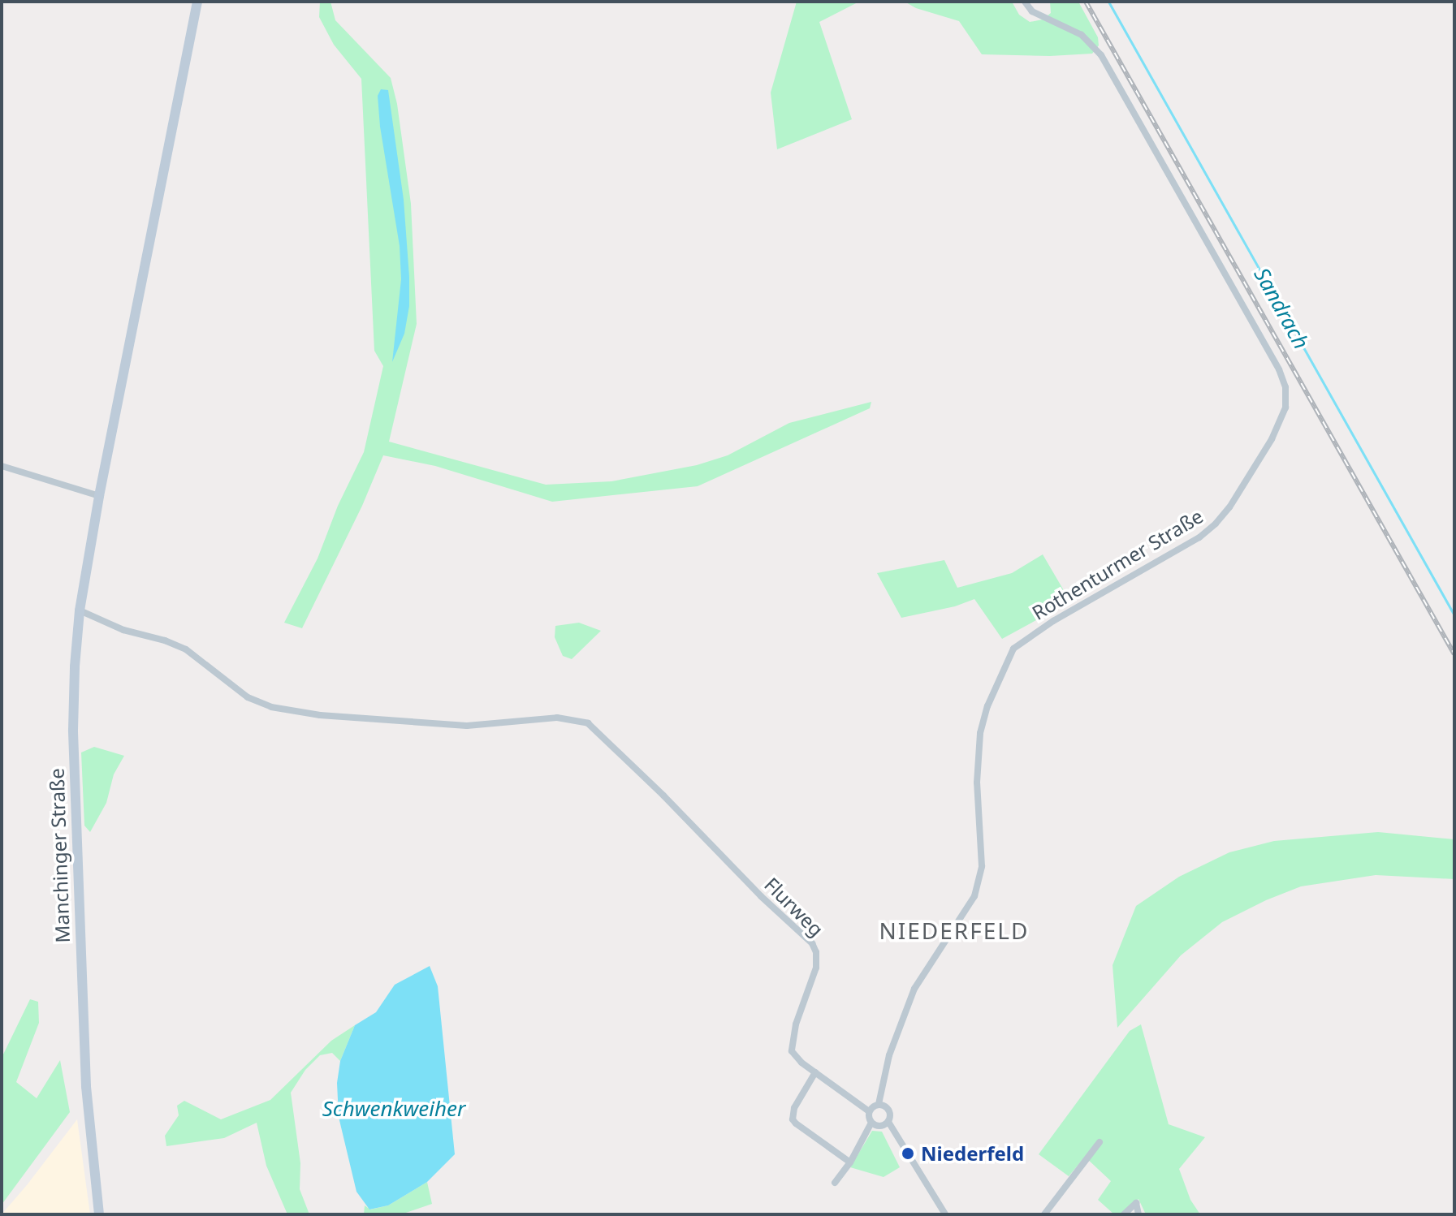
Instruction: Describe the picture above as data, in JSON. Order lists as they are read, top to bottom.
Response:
{
  "streets": {
    "main road": ["Manchinger Straße"],
    "street": ["Rothenturmer Straße", "Flurweg"]
  },
  "crossings": [
    ["Rothenturmer Straße", "Flurweg"],
    ["Manchinger Straße", "Flurweg"]
  ],
  "districts": ["NIEDERFELD"],
  "water": ["Sandrach", "Schwenkweiher"],
  "places": ["Niederfeld"]
}
